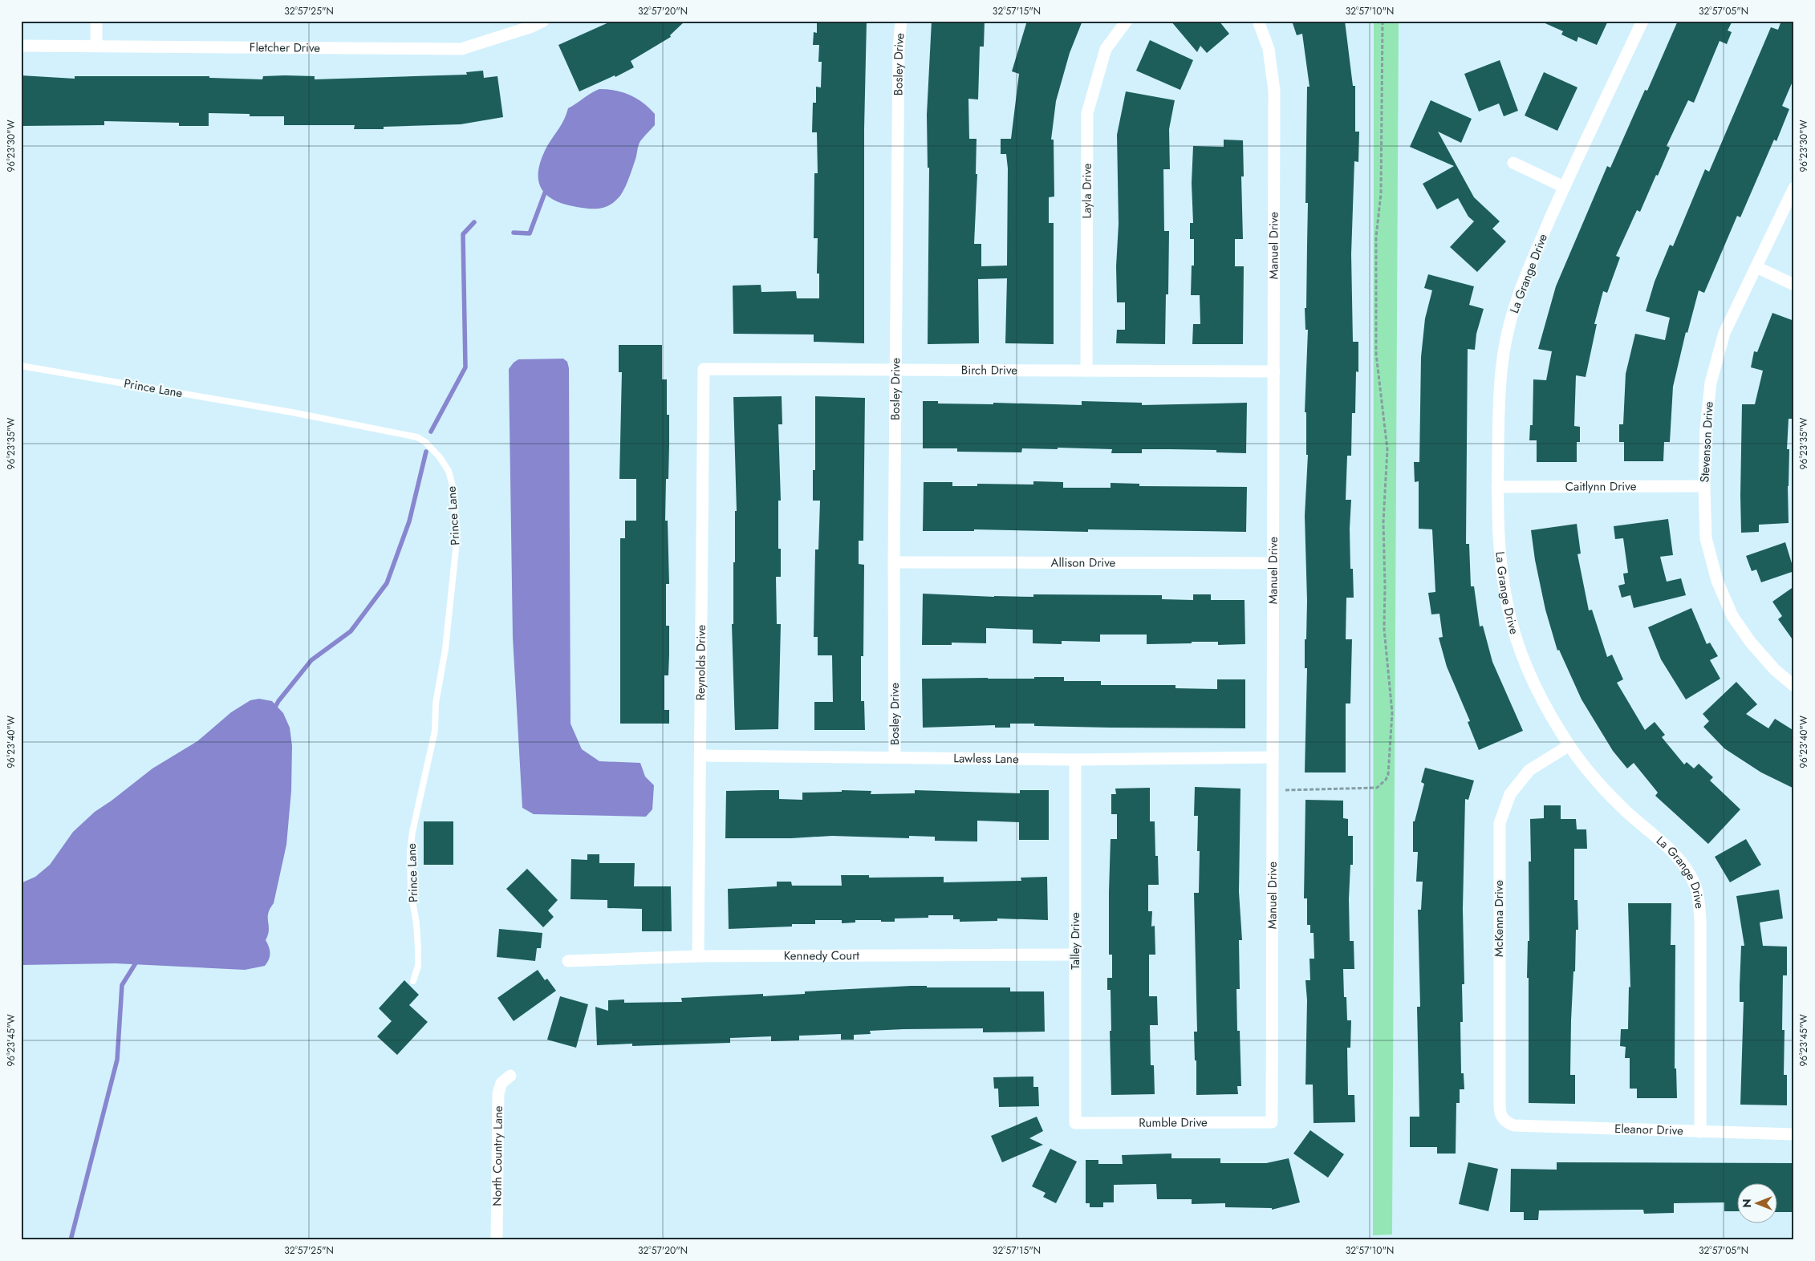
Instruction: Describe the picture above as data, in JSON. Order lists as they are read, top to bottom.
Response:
{
  "streets": {
    "street": [
      "Fletcher Drive",
      "Bosley Drive",
      "Layla Drive",
      "Manuel Drive",
      "La Grange Drive",
      "Birch Drive",
      "Stevenson Drive",
      "Caitlynn Drive",
      "Allison Drive",
      "Reynolds Drive",
      "Lawless Lane",
      "McKenna Drive",
      "Talley Drive",
      "Kennedy Court",
      "Rumble Drive",
      "Eleanor Drive",
      "North Country Lane"
    ],
    "lane": ["Prince Lane"]
  },
  "crossings": [
    ["Bosley Drive", "Birch Drive"],
    ["Bosley Drive", "Allison Drive"],
    ["Bosley Drive", "Lawless Lane"],
    ["Layla Drive", "Birch Drive"],
    ["Manuel Drive", "Birch Drive"],
    ["Manuel Drive", "Allison Drive"],
    ["Manuel Drive", "Lawless Lane"],
    ["Manuel Drive", "Rumble Drive"],
    ["La Grange Drive", "Caitlynn Drive"],
    ["La Grange Drive", "McKenna Drive"],
    ["La Grange Drive", "Eleanor Drive"],
    ["Birch Drive", "Reynolds Drive"],
    ["Stevenson Drive", "Caitlynn Drive"],
    ["Reynolds Drive", "Lawless Lane"],
    ["Reynolds Drive", "Kennedy Court"],
    ["Lawless Lane", "Talley Drive"],
    ["McKenna Drive", "Eleanor Drive"],
    ["Talley Drive", "Kennedy Court"],
    ["Talley Drive", "Rumble Drive"]
  ],
  "north": "left",
  "coordinates": [
    "32°57'25\"N",
    "32°57'20\"N",
    "32°57'15\"N",
    "32°57'10\"N",
    "32°57'05\"N",
    "96°23'30\"W",
    "96°23'35\"W",
    "96°23'40\"W",
    "96°23'45\"W"
  ]
}
